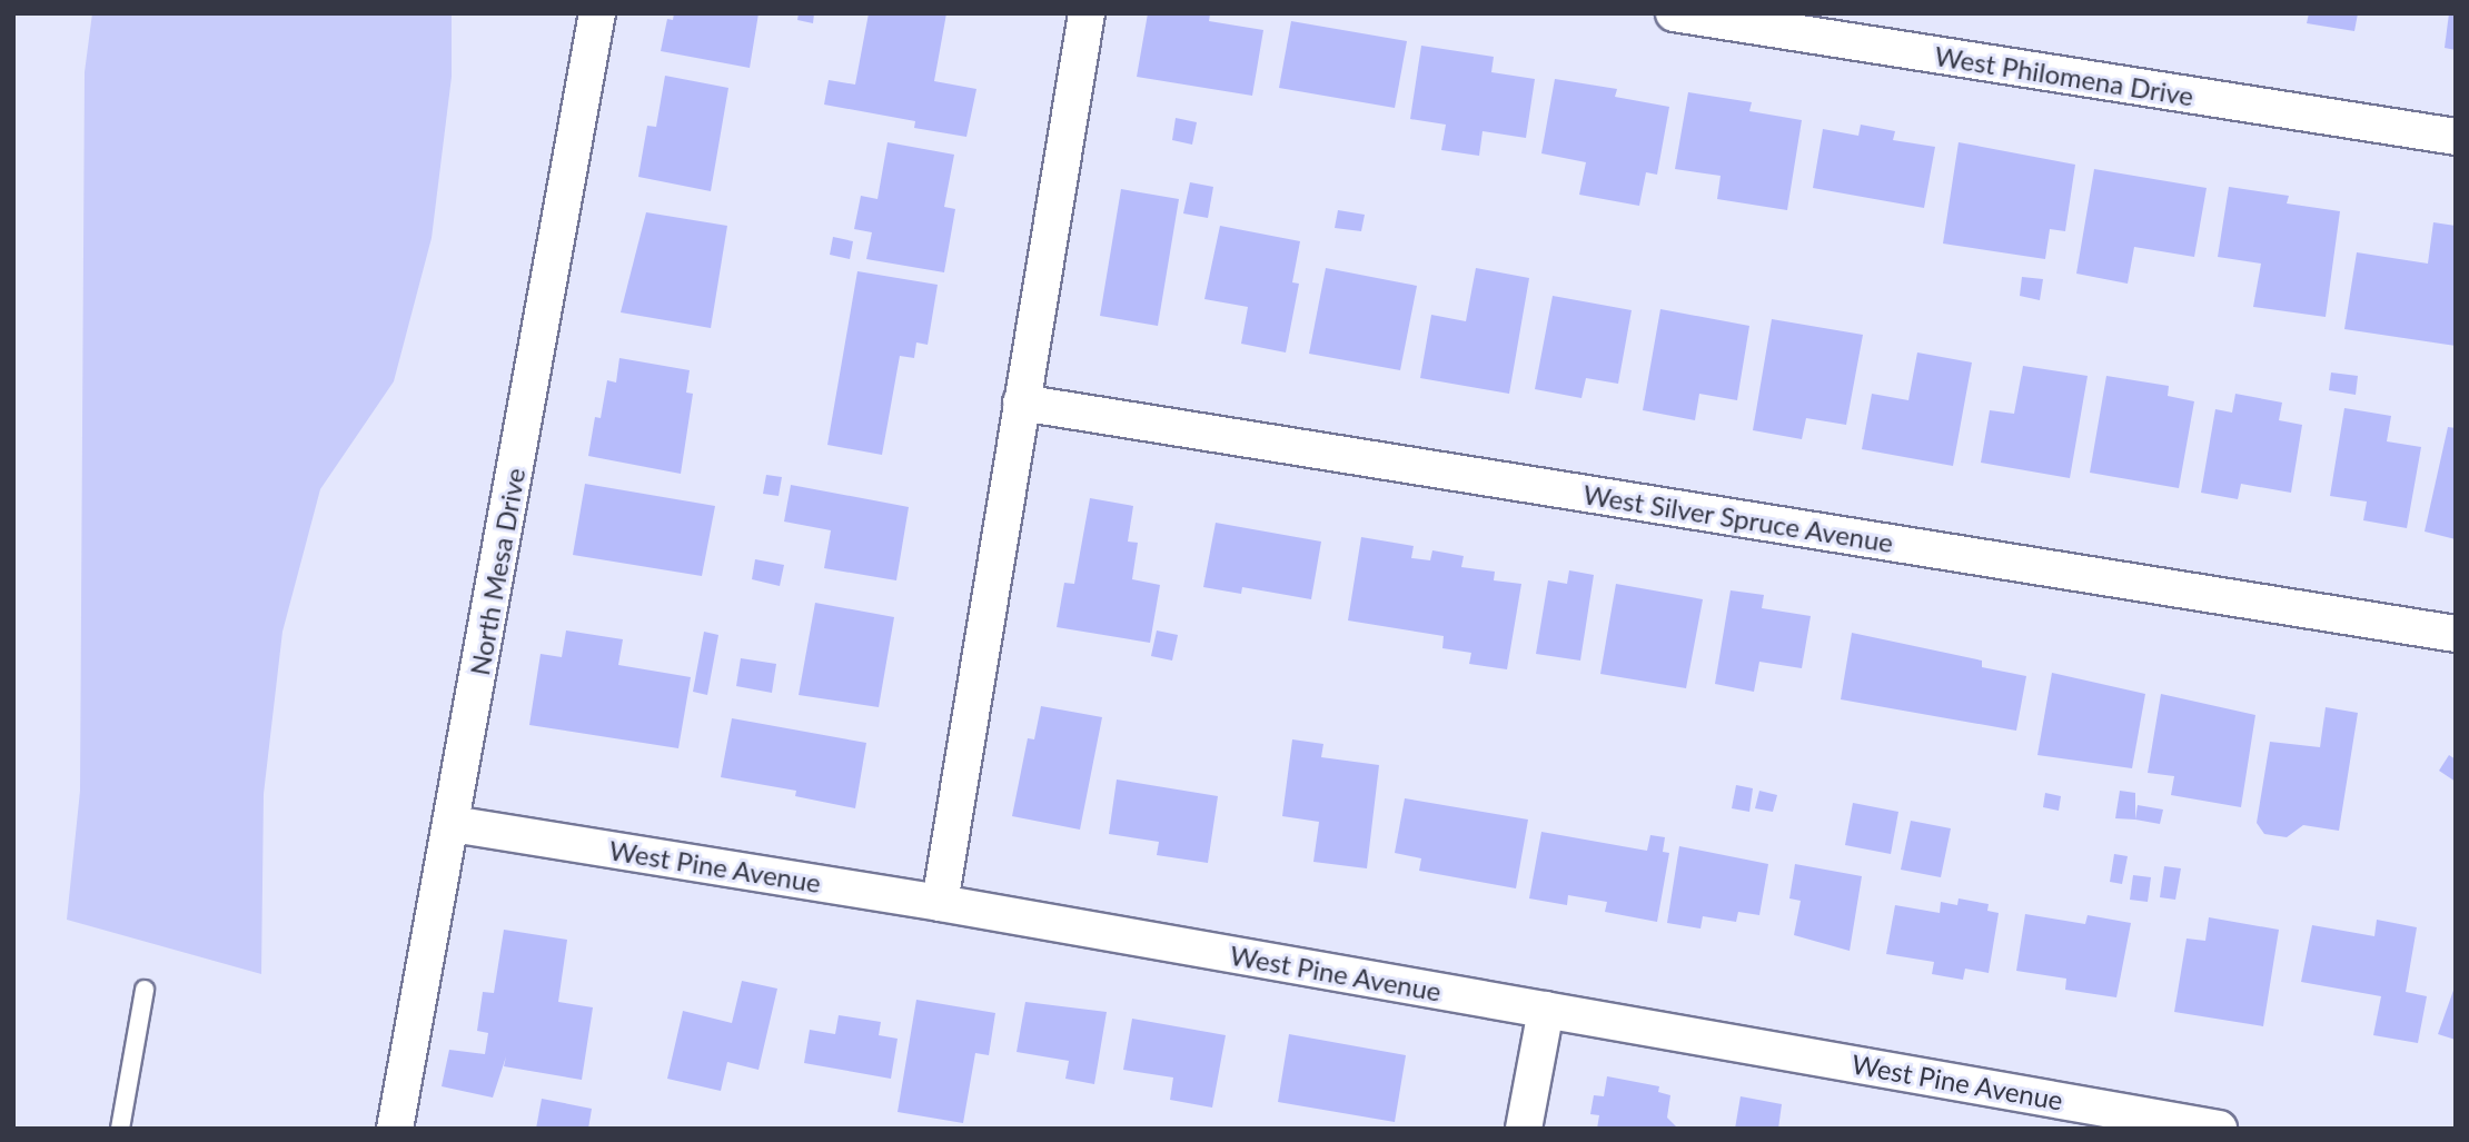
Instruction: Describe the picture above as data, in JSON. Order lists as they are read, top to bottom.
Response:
{
  "streets": {
    "street": [
      "West Philomena Drive",
      "West Silver Spruce Avenue",
      "North Mesa Drive",
      "West Pine Avenue"
    ]
  },
  "crossings": [
    ["North Mesa Drive", "West Pine Avenue"]
  ]
}
